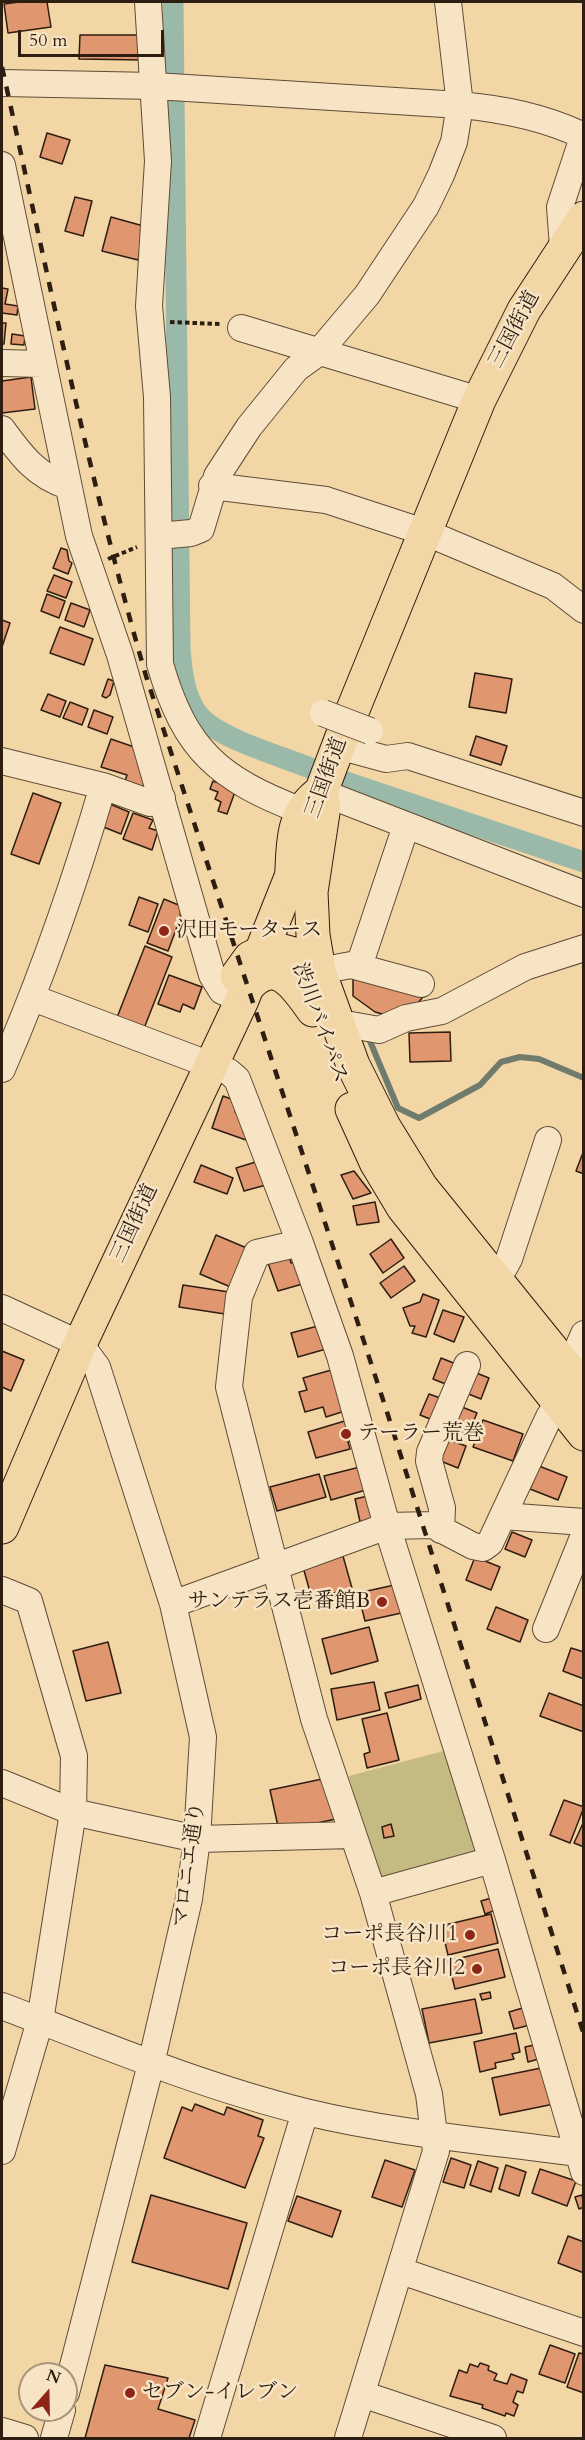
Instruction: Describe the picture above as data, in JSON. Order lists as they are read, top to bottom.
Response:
{
  "streets": {
    "main road": ["三国街道", "渋川バイパス"],
    "street": ["マロニエ通り"]
  },
  "crossings": [
    ["三国街道", "渋川バイパス"],
    ["三国街道", "マロニエ通り"]
  ],
  "places": [
    "沢田モータース",
    "テーラー荒巻",
    "サンテラス壱番館B",
    "コーポ長谷川1",
    "コーポ長谷川2",
    "セブン-イレブン"
  ],
  "scale_bar": "50 m",
  "north": "top"
}
